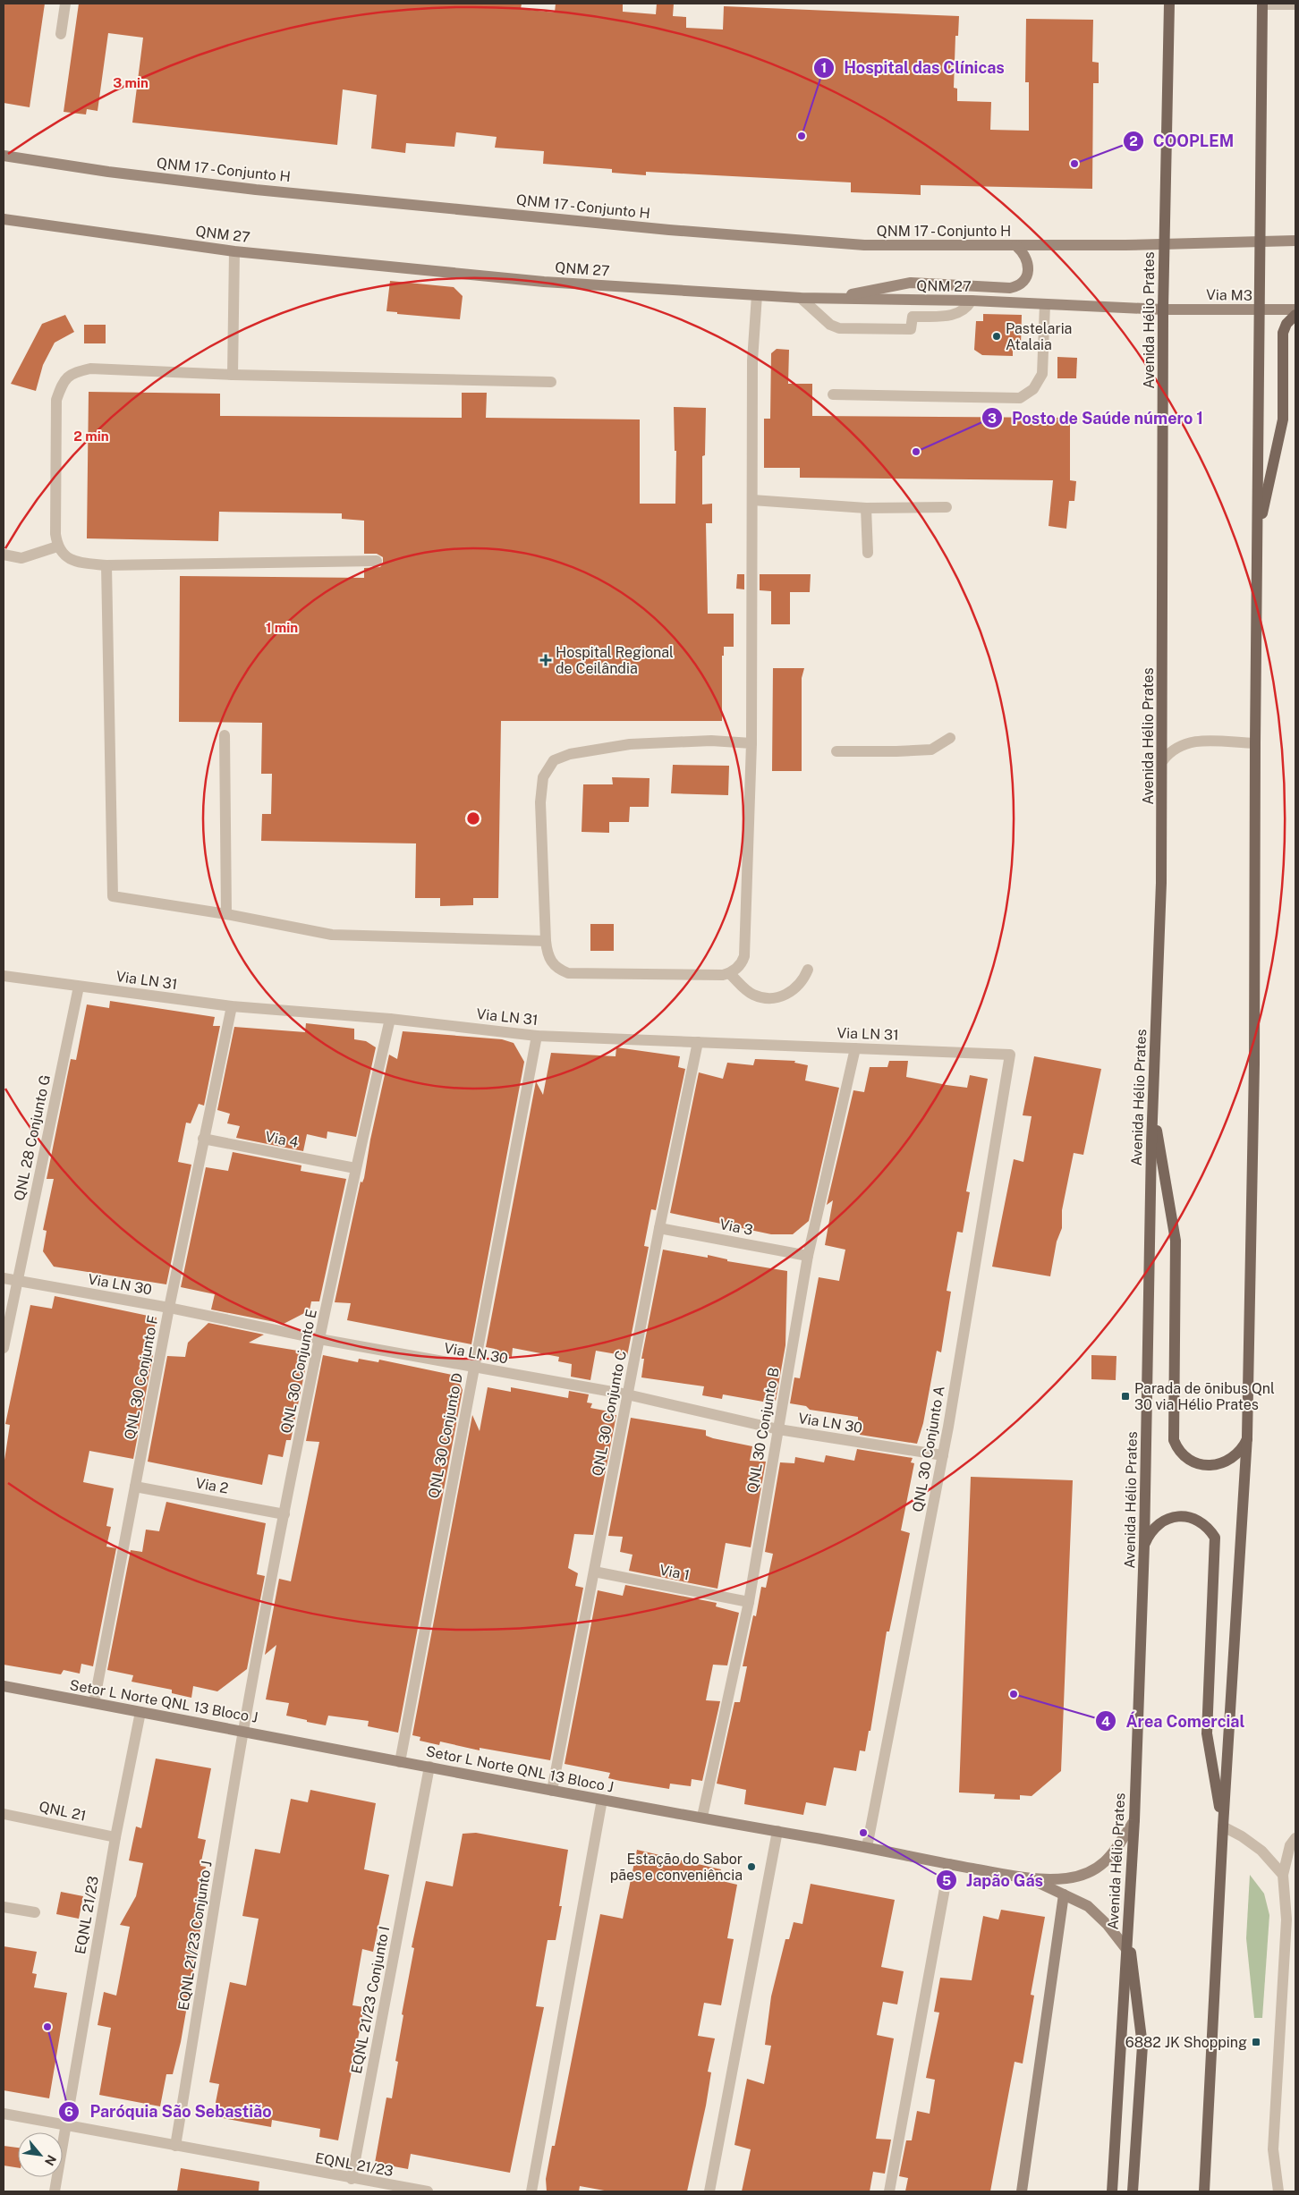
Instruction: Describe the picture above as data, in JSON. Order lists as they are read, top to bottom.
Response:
{
  "streets": {
    "main road": [
      "QNM 17 - Conjunto H",
      "QNM 27",
      "Via M3",
      "Avenida Hélio Prates",
      "Setor L Norte QNL 13 Bloco J"
    ],
    "street": [
      "Via LN 31",
      "QNL 28 Conjunto G",
      "Via 4",
      "Via 3",
      "Via LN 30",
      "QNL 30 Conjunto E",
      "QNL 30 Conjunto F",
      "QNL 30 Conjunto C",
      "QNL 30 Conjunto B",
      "QNL 30 Conjunto D",
      "QNL 30 Conjunto A",
      "Via 2",
      "Via 1",
      "QNL 21",
      "EQNL 21/23",
      "EQNL 21/23 Conjunto J",
      "EQNL 21/23 Conjunto I"
    ]
  },
  "crossings": [
    ["QNM 17 - Conjunto H", "Avenida Hélio Prates"],
    ["QNM 27", "Via M3"],
    ["QNM 27", "Avenida Hélio Prates"],
    ["Via M3", "Avenida Hélio Prates"],
    ["Via LN 31", "QNL 28 Conjunto G"],
    ["Via LN 31", "QNL 30 Conjunto E"],
    ["Via LN 31", "QNL 30 Conjunto F"],
    ["Via LN 31", "QNL 30 Conjunto C"],
    ["Via LN 31", "QNL 30 Conjunto B"],
    ["Via LN 31", "QNL 30 Conjunto D"],
    ["Via LN 31", "QNL 30 Conjunto A"],
    ["QNL 28 Conjunto G", "Via LN 30"],
    ["Via 4", "QNL 30 Conjunto E"],
    ["Via 4", "QNL 30 Conjunto F"],
    ["Via 3", "QNL 30 Conjunto C"],
    ["Via 3", "QNL 30 Conjunto B"],
    ["Via LN 30", "QNL 30 Conjunto E"],
    ["Via LN 30", "QNL 30 Conjunto F"],
    ["Via LN 30", "QNL 30 Conjunto C"],
    ["Via LN 30", "QNL 30 Conjunto B"],
    ["Via LN 30", "QNL 30 Conjunto D"],
    ["Via LN 30", "QNL 30 Conjunto A"],
    ["QNL 30 Conjunto E", "Via 2"],
    ["QNL 30 Conjunto E", "Setor L Norte QNL 13 Bloco J"],
    ["QNL 30 Conjunto E", "EQNL 21/23 Conjunto J"],
    ["QNL 30 Conjunto F", "Via 2"],
    ["QNL 30 Conjunto F", "Setor L Norte QNL 13 Bloco J"],
    ["QNL 30 Conjunto C", "Via 1"],
    ["QNL 30 Conjunto C", "Setor L Norte QNL 13 Bloco J"],
    ["QNL 30 Conjunto B", "Via 1"],
    ["QNL 30 Conjunto B", "Setor L Norte QNL 13 Bloco J"],
    ["QNL 30 Conjunto D", "Setor L Norte QNL 13 Bloco J"],
    ["QNL 30 Conjunto A", "Setor L Norte QNL 13 Bloco J"],
    ["Setor L Norte QNL 13 Bloco J", "EQNL 21/23"],
    ["Setor L Norte QNL 13 Bloco J", "EQNL 21/23 Conjunto J"],
    ["Setor L Norte QNL 13 Bloco J", "EQNL 21/23 Conjunto I"],
    ["QNL 21", "EQNL 21/23"],
    ["EQNL 21/23", "EQNL 21/23 Conjunto J"],
    ["EQNL 21/23", "EQNL 21/23 Conjunto I"]
  ],
  "places": {
    "other": [
      "Hospital das Clínicas",
      "COOPLEM",
      "Pastelaria Atalaia",
      "Posto de Saúde número 1",
      "Área Comercial",
      "Japão Gás",
      "Estação do Sabor pães e conveniência",
      "Paróquia São Sebastião"
    ],
    "health": ["Hospital Regional de Ceilândia"],
    "transit": ["Parada de õnibus Qnl 30 via Hélio Prates", "6882 JK Shopping"]
  },
  "north": "bottom right",
  "rings": ["3 min", "2 min", "1 min"]
}
